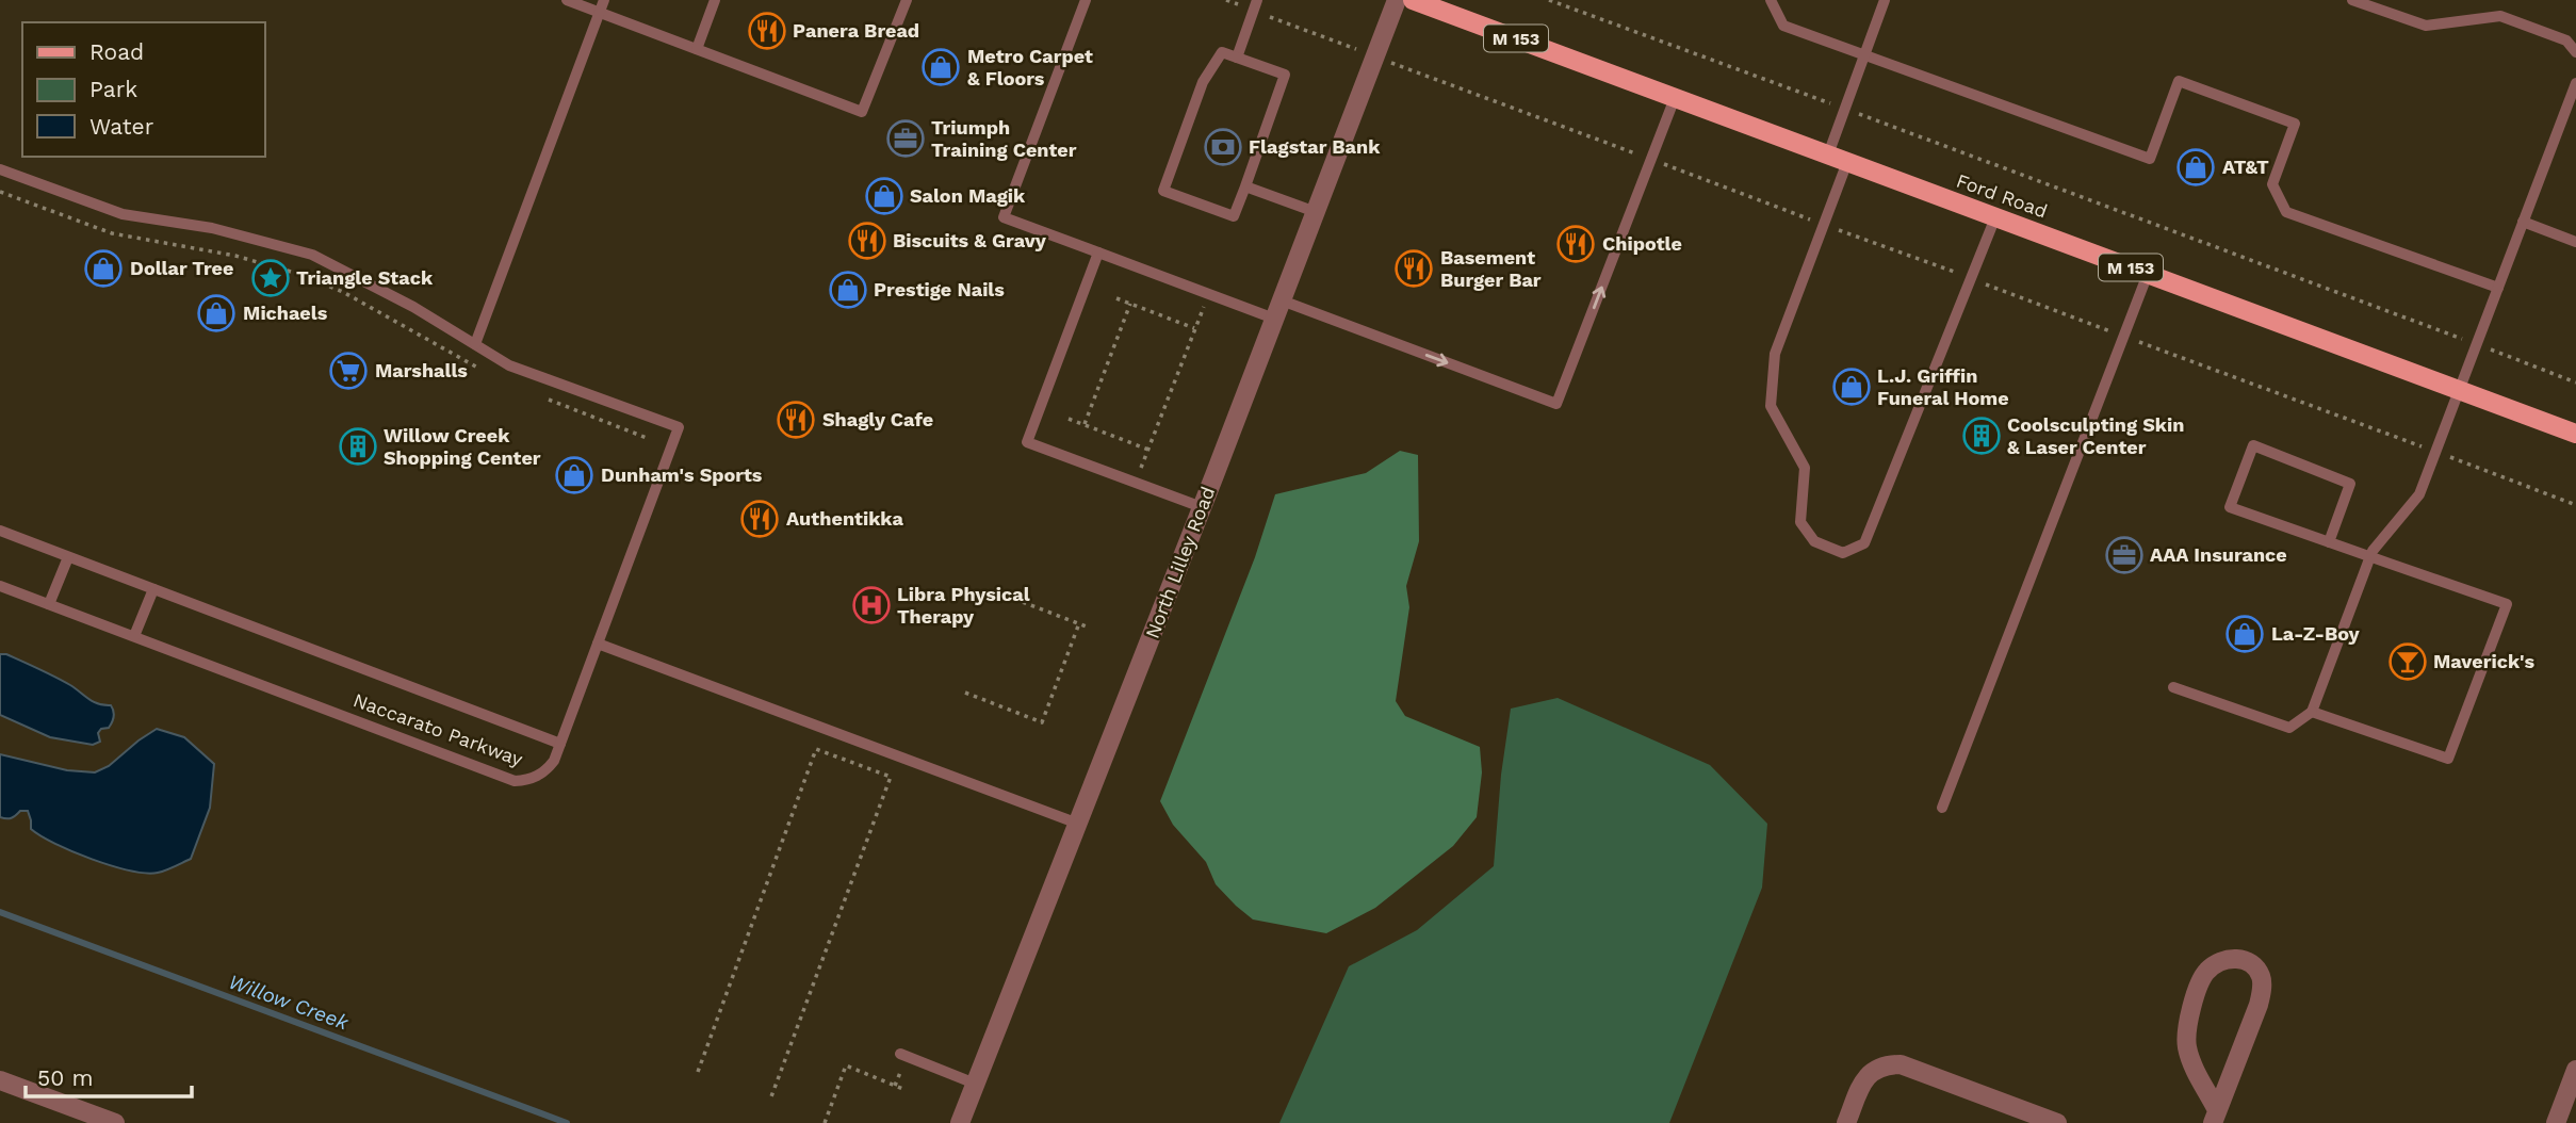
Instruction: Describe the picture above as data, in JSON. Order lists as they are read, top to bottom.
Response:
{
  "streets": {
    "main road": ["M 153", "Ford Road"],
    "street": ["North Lilley Road"],
    "lane": ["Naccarato Parkway"]
  },
  "water": ["Willow Creek"],
  "places": {
    "restaurant": [
      "Panera Bread",
      "Biscuits & Gravy",
      "Chipotle",
      "Basement Burger Bar",
      "Shagly Cafe",
      "Authentikka"
    ],
    "shop": [
      "Metro Carpet & Floors",
      "AT&T",
      "Salon Magik",
      "Dollar Tree",
      "Prestige Nails",
      "Michaels",
      "L.J. Griffin Funeral Home",
      "Dunham's Sports",
      "La-Z-Boy"
    ],
    "office": ["Triumph Training Center", "AAA Insurance"],
    "bank": ["Flagstar Bank"],
    "place": ["Triangle Stack"],
    "supermarket": ["Marshalls"],
    "building": ["Coolsculpting Skin & Laser Center", "Willow Creek Shopping Center"],
    "hospital": ["Libra Physical Therapy"],
    "bar": ["Maverick's"]
  },
  "legend": ["Road", "Park", "Water"],
  "scale_bar": "50 m"
}
